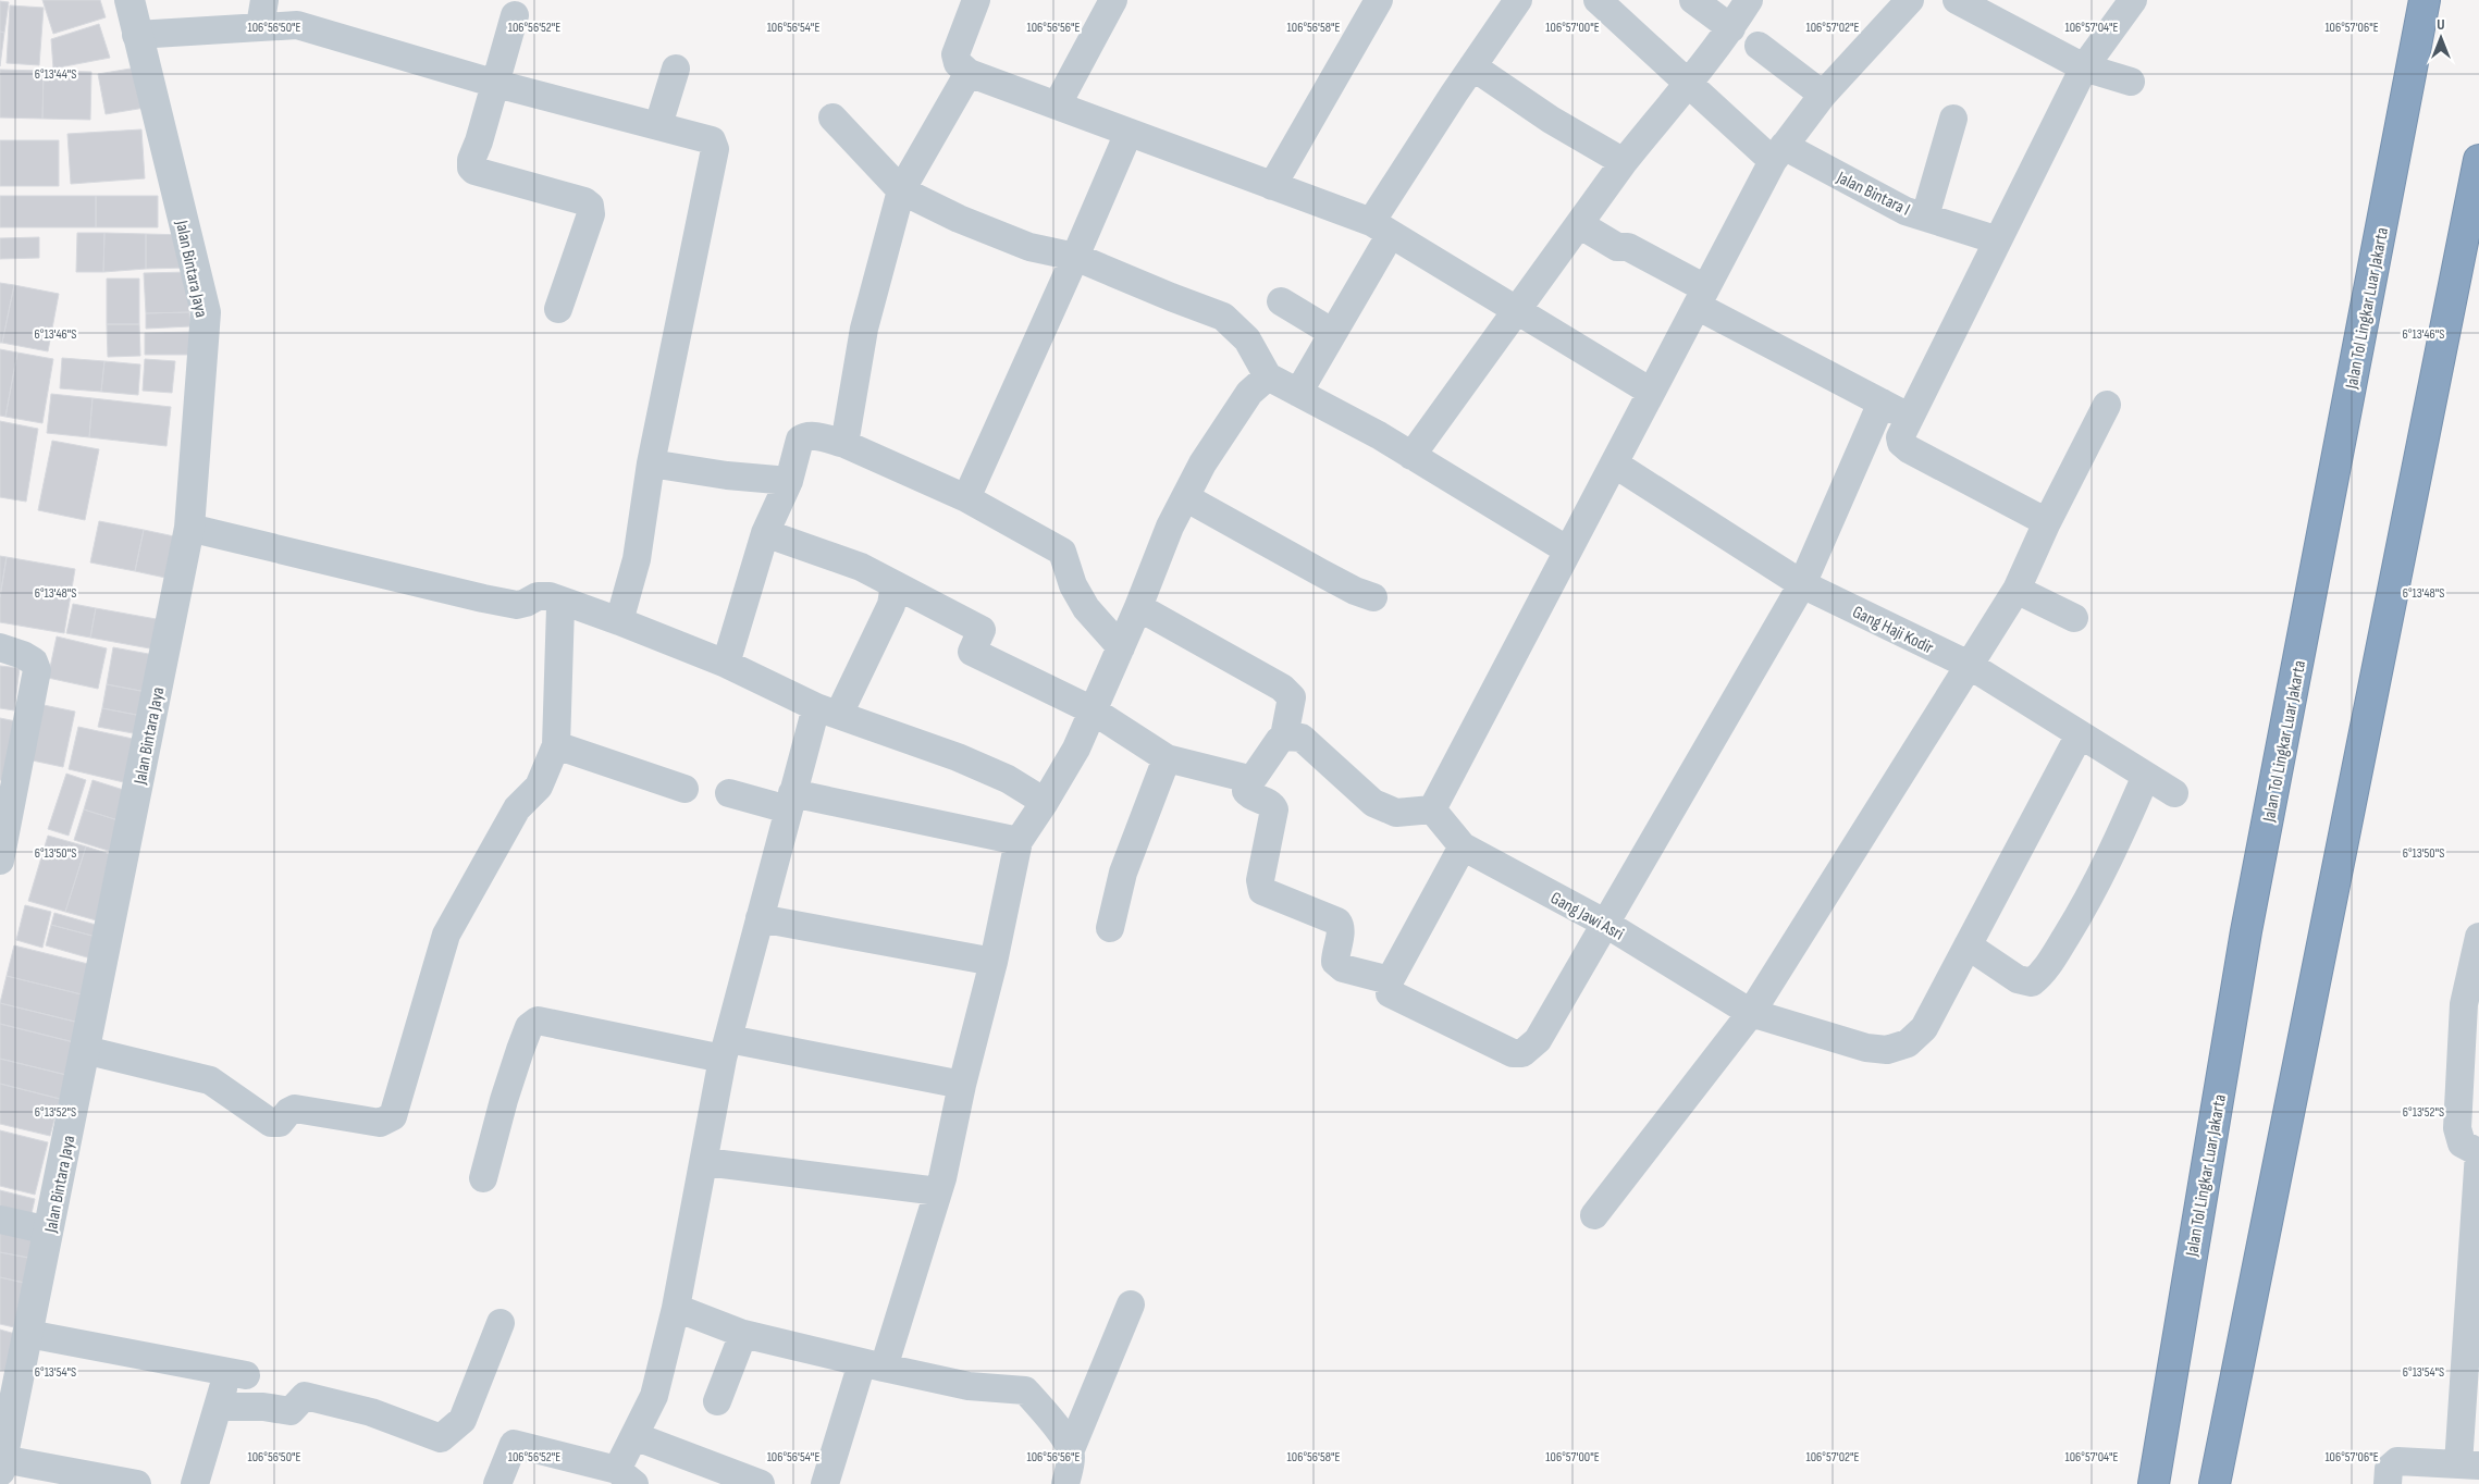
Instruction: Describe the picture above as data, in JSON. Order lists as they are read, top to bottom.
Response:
{
  "streets": {
    "highway": ["Jalan Tol Lingkar Luar Jakarta"],
    "street": [
      "Jalan Bintara I",
      "Jalan Bintara Jaya",
      "Gang Haji Kodir",
      "Gang Jawi Asri"
    ]
  },
  "crossings": [
    ["Gang Haji Kodir", "Gang Jawi Asri"]
  ],
  "north": "top",
  "coordinates": [
    "106°56'50\"E",
    "106°56'52\"E",
    "106°56'54\"E",
    "106°56'56\"E",
    "106°56'58\"E",
    "106°57'00\"E",
    "106°57'02\"E",
    "106°57'04\"E",
    "106°57'06\"E",
    "6°13'44\"S",
    "6°13'46\"S",
    "6°13'48\"S",
    "6°13'50\"S",
    "6°13'52\"S",
    "6°13'54\"S"
  ]
}
